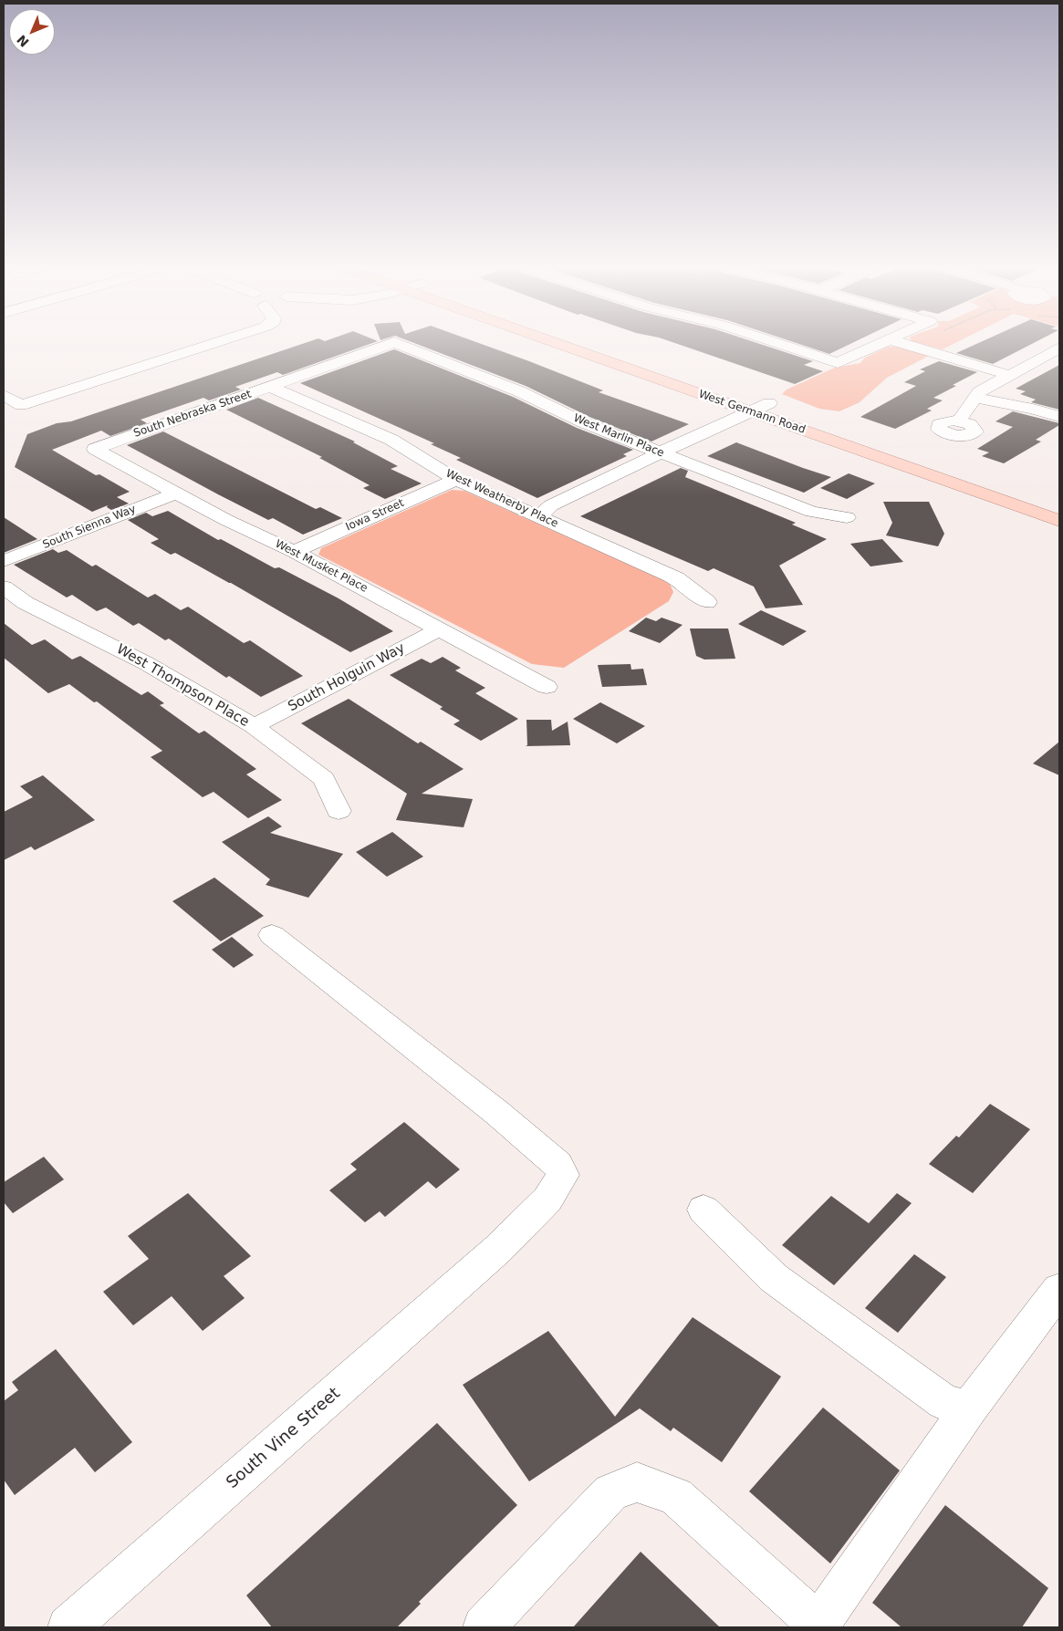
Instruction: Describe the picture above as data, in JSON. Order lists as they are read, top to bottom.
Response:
{
  "streets": {
    "main road": ["West Germann Road"],
    "street": [
      "South Nebraska Street",
      "West Marlin Place",
      "West Weatherby Place",
      "Iowa Street",
      "South Sienna Way",
      "West Musket Place",
      "South Holguin Way",
      "West Thompson Place",
      "South Vine Street"
    ]
  },
  "crossings": [
    ["South Nebraska Street", "West Weatherby Place"],
    ["South Nebraska Street", "West Musket Place"],
    ["West Weatherby Place", "Iowa Street"],
    ["Iowa Street", "West Musket Place"],
    ["South Sienna Way", "West Musket Place"],
    ["West Musket Place", "South Holguin Way"],
    ["South Holguin Way", "West Thompson Place"]
  ],
  "north": "bottom left"
}
